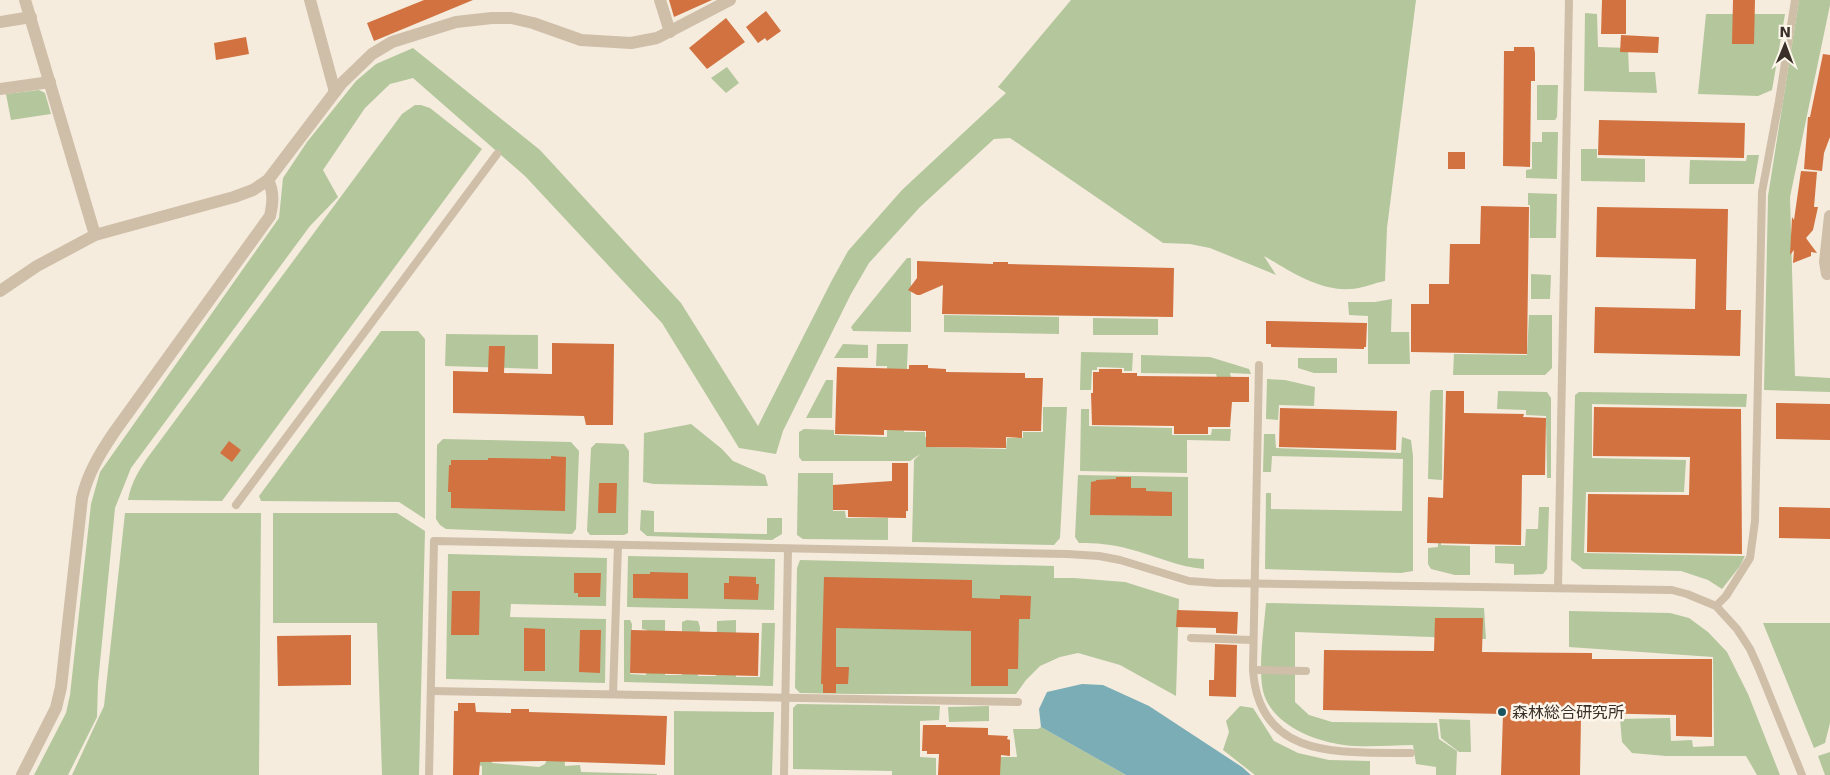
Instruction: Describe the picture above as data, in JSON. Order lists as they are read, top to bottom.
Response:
{
  "places": ["森林総合研究所"],
  "north": "top"
}
